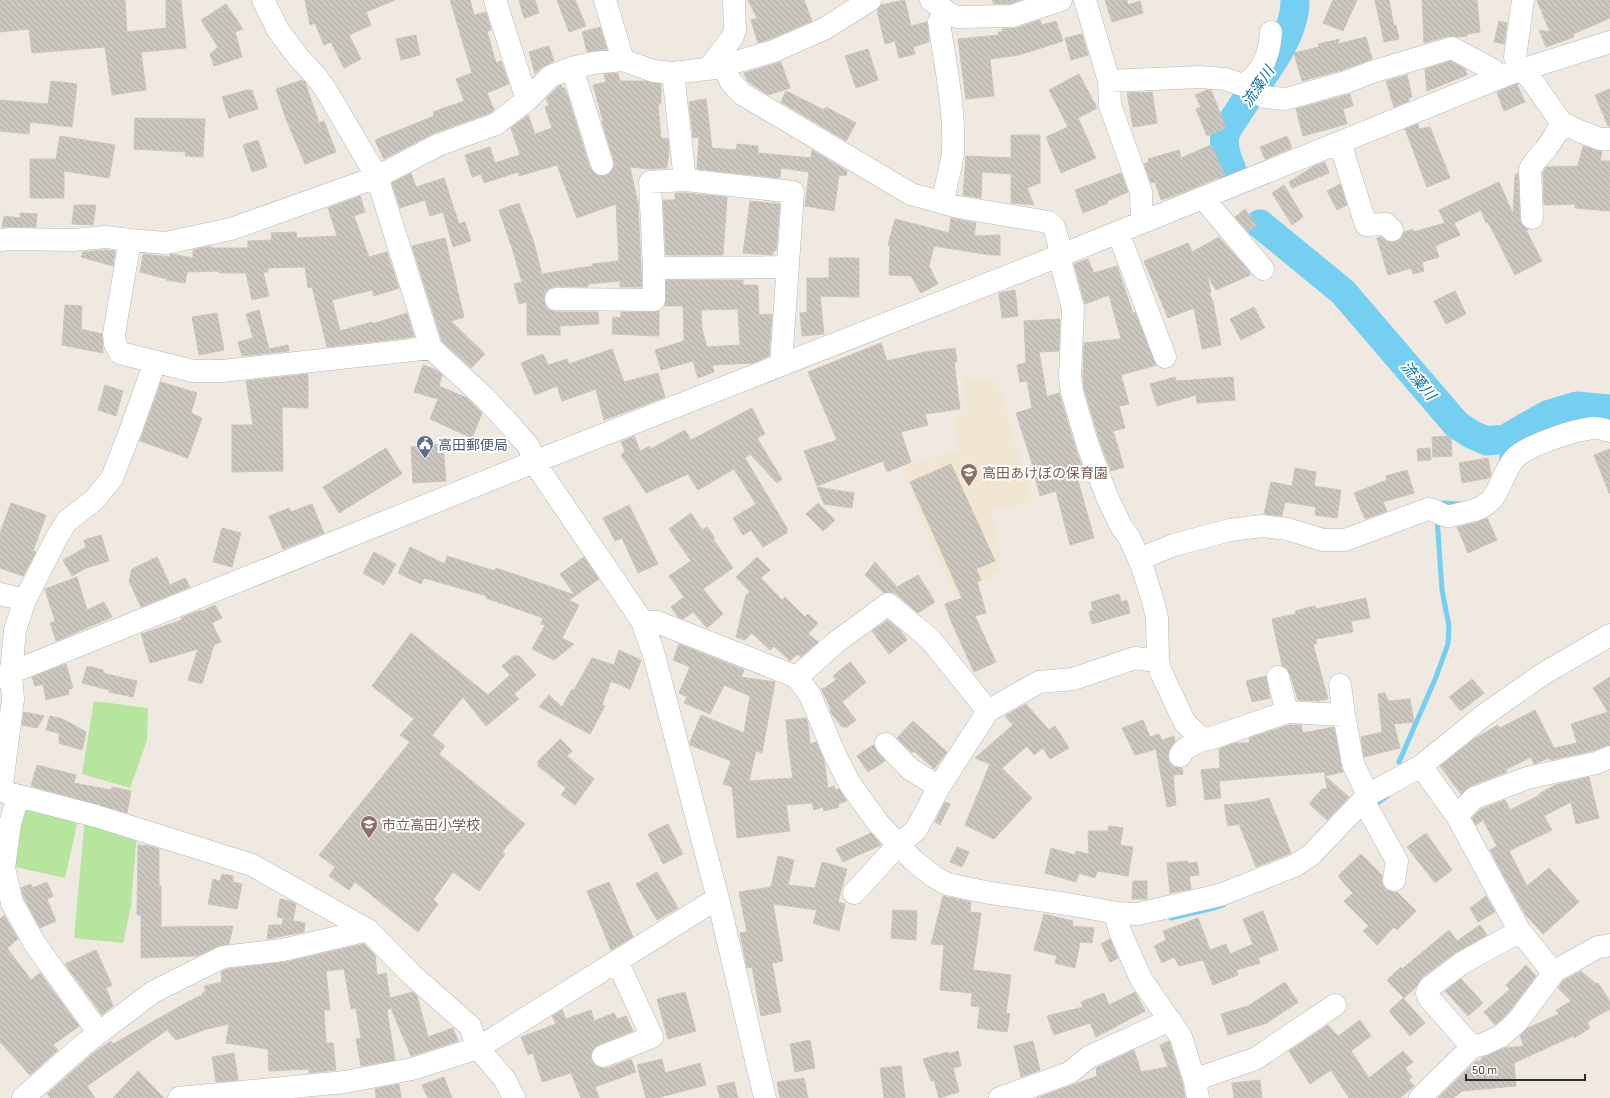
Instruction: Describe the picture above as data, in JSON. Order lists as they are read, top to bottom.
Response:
{
  "water": ["流藻川"],
  "places": {
    "public building": ["高田郵便局"],
    "school or university": ["高田あけぼの保育園", "市立高田小学校"]
  },
  "scale_bar": "50 m"
}
